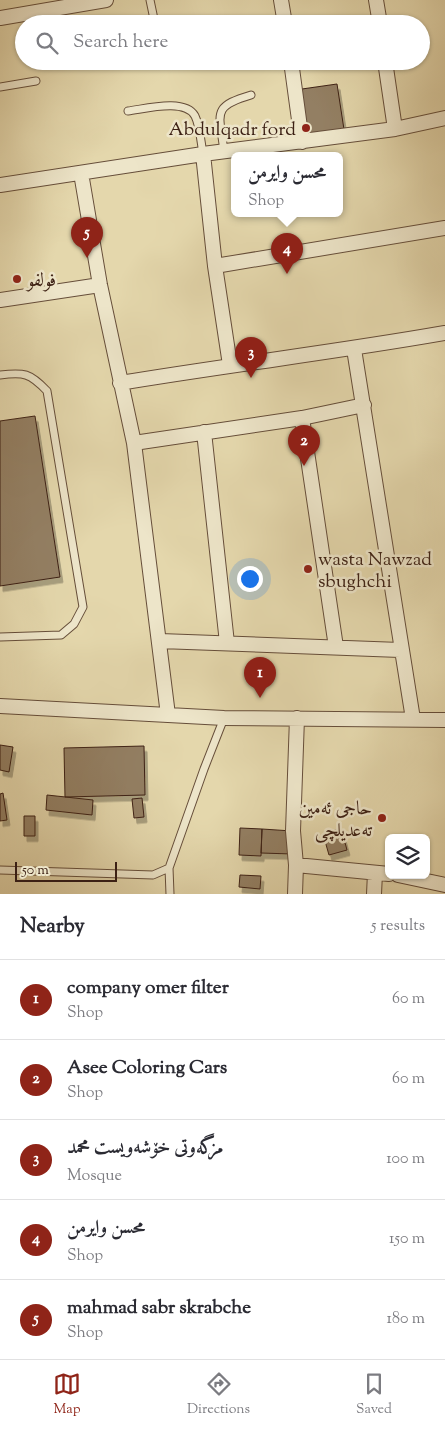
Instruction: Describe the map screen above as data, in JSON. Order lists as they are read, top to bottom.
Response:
{
  "places": [
    "Abdulqadr ford",
    "فولفو",
    "wasta Nawzad sbughchi",
    "حاجی ئەمین تەعدیلچی"
  ],
  "scale_bar": "50 m",
  "page": {
    "search": "Search here",
    "popup": ["محسن وایرمن", "Shop"],
    "pins": [
      "5",
      "4",
      "3",
      "2",
      "1"
    ],
    "scale": "50 m",
    "heading": ["Nearby", "5 results"],
    "list": [
      {
        "mark": "1",
        "name": "company omer filter",
        "note": "Shop",
        "value": "60 m"
      },
      {
        "mark": "2",
        "name": "Asee Coloring Cars",
        "note": "Shop",
        "value": "60 m"
      },
      {
        "mark": "3",
        "name": "مزگەوتی خۆشەویست محمد",
        "note": "Mosque",
        "value": "100 m"
      },
      {
        "mark": "4",
        "name": "محسن وایرمن",
        "note": "Shop",
        "value": "150 m"
      },
      {
        "mark": "5",
        "name": "mahmad sabr skrabche",
        "note": "Shop",
        "value": "180 m"
      }
    ],
    "nav": ["Map", "Directions", "Saved"]
  }
}
